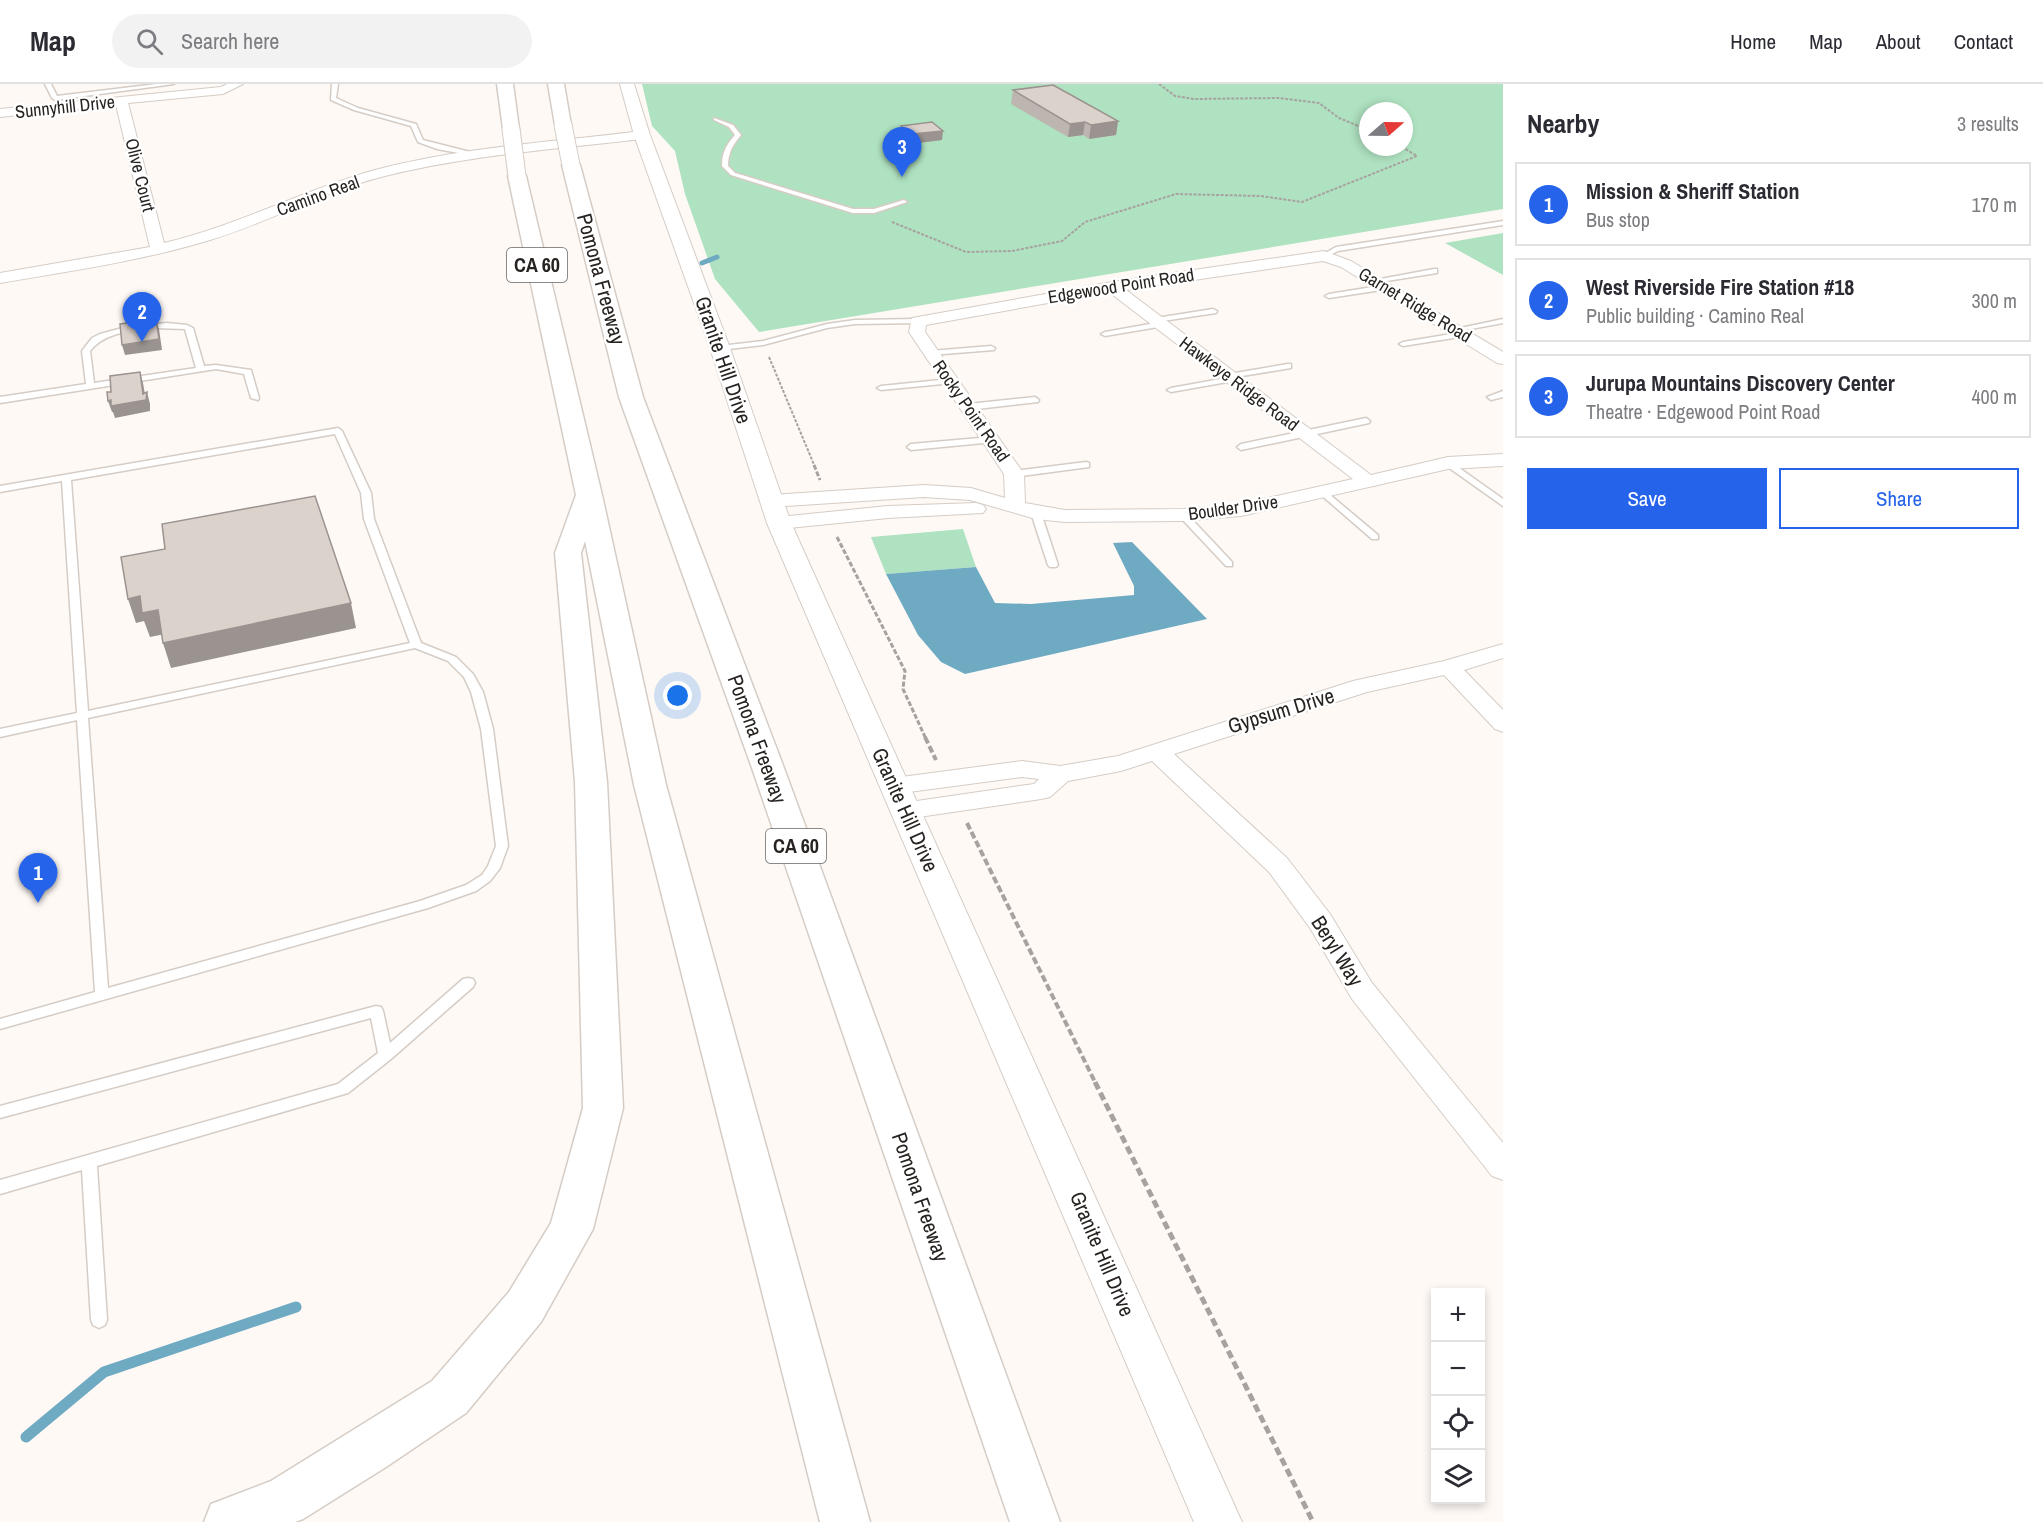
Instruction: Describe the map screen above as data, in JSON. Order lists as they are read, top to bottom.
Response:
{
  "streets": {
    "highway": ["CA 60", "Pomona Freeway"],
    "street": [
      "Sunnyhill Drive",
      "Olive Court",
      "Camino Real",
      "Edgewood Point Road",
      "Garnet Ridge Road",
      "Granite Hill Drive",
      "Hawkeye Ridge Road",
      "Rocky Point Road",
      "Boulder Drive",
      "Gypsum Drive",
      "Beryl Way"
    ]
  },
  "crossings": [
    ["Sunnyhill Drive", "Olive Court"],
    ["Olive Court", "Camino Real"],
    ["Camino Real", "Granite Hill Drive"],
    ["Edgewood Point Road", "Garnet Ridge Road"],
    ["Edgewood Point Road", "Hawkeye Ridge Road"],
    ["Edgewood Point Road", "Rocky Point Road"],
    ["Granite Hill Drive", "Boulder Drive"],
    ["Granite Hill Drive", "Gypsum Drive"],
    ["Hawkeye Ridge Road", "Boulder Drive"],
    ["Rocky Point Road", "Boulder Drive"],
    ["Gypsum Drive", "Beryl Way"]
  ],
  "north": "right",
  "page": {
    "header": "Map",
    "search": "Search here",
    "nav": [
      "Home",
      "Map",
      "About",
      "Contact"
    ],
    "heading": ["Nearby", "3 results"],
    "pins": ["3", "2", "1"],
    "list": [
      {
        "mark": "1",
        "name": "Mission & Sheriff Station",
        "note": "Bus stop",
        "value": "170 m"
      },
      {
        "mark": "2",
        "name": "West Riverside Fire Station #18",
        "note": "Public building · Camino Real",
        "value": "300 m"
      },
      {
        "mark": "3",
        "name": "Jurupa Mountains Discovery Center",
        "note": "Theatre · Edgewood Point Road",
        "value": "400 m"
      }
    ],
    "buttons": ["Save", "Share"],
    "map_buttons": ["+", "−"]
  }
}
